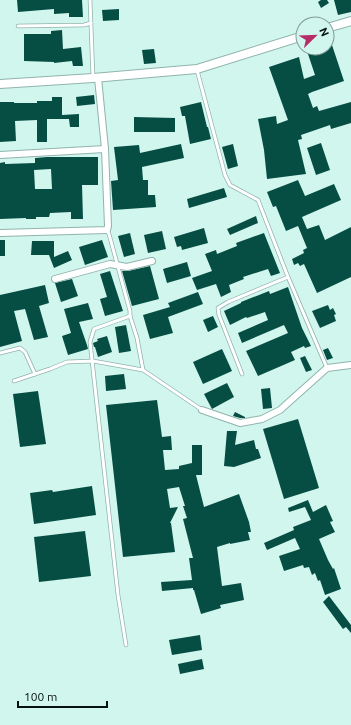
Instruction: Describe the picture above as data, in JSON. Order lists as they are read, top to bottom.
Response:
{
  "scale_bar": "100 m",
  "north": "top right"
}
